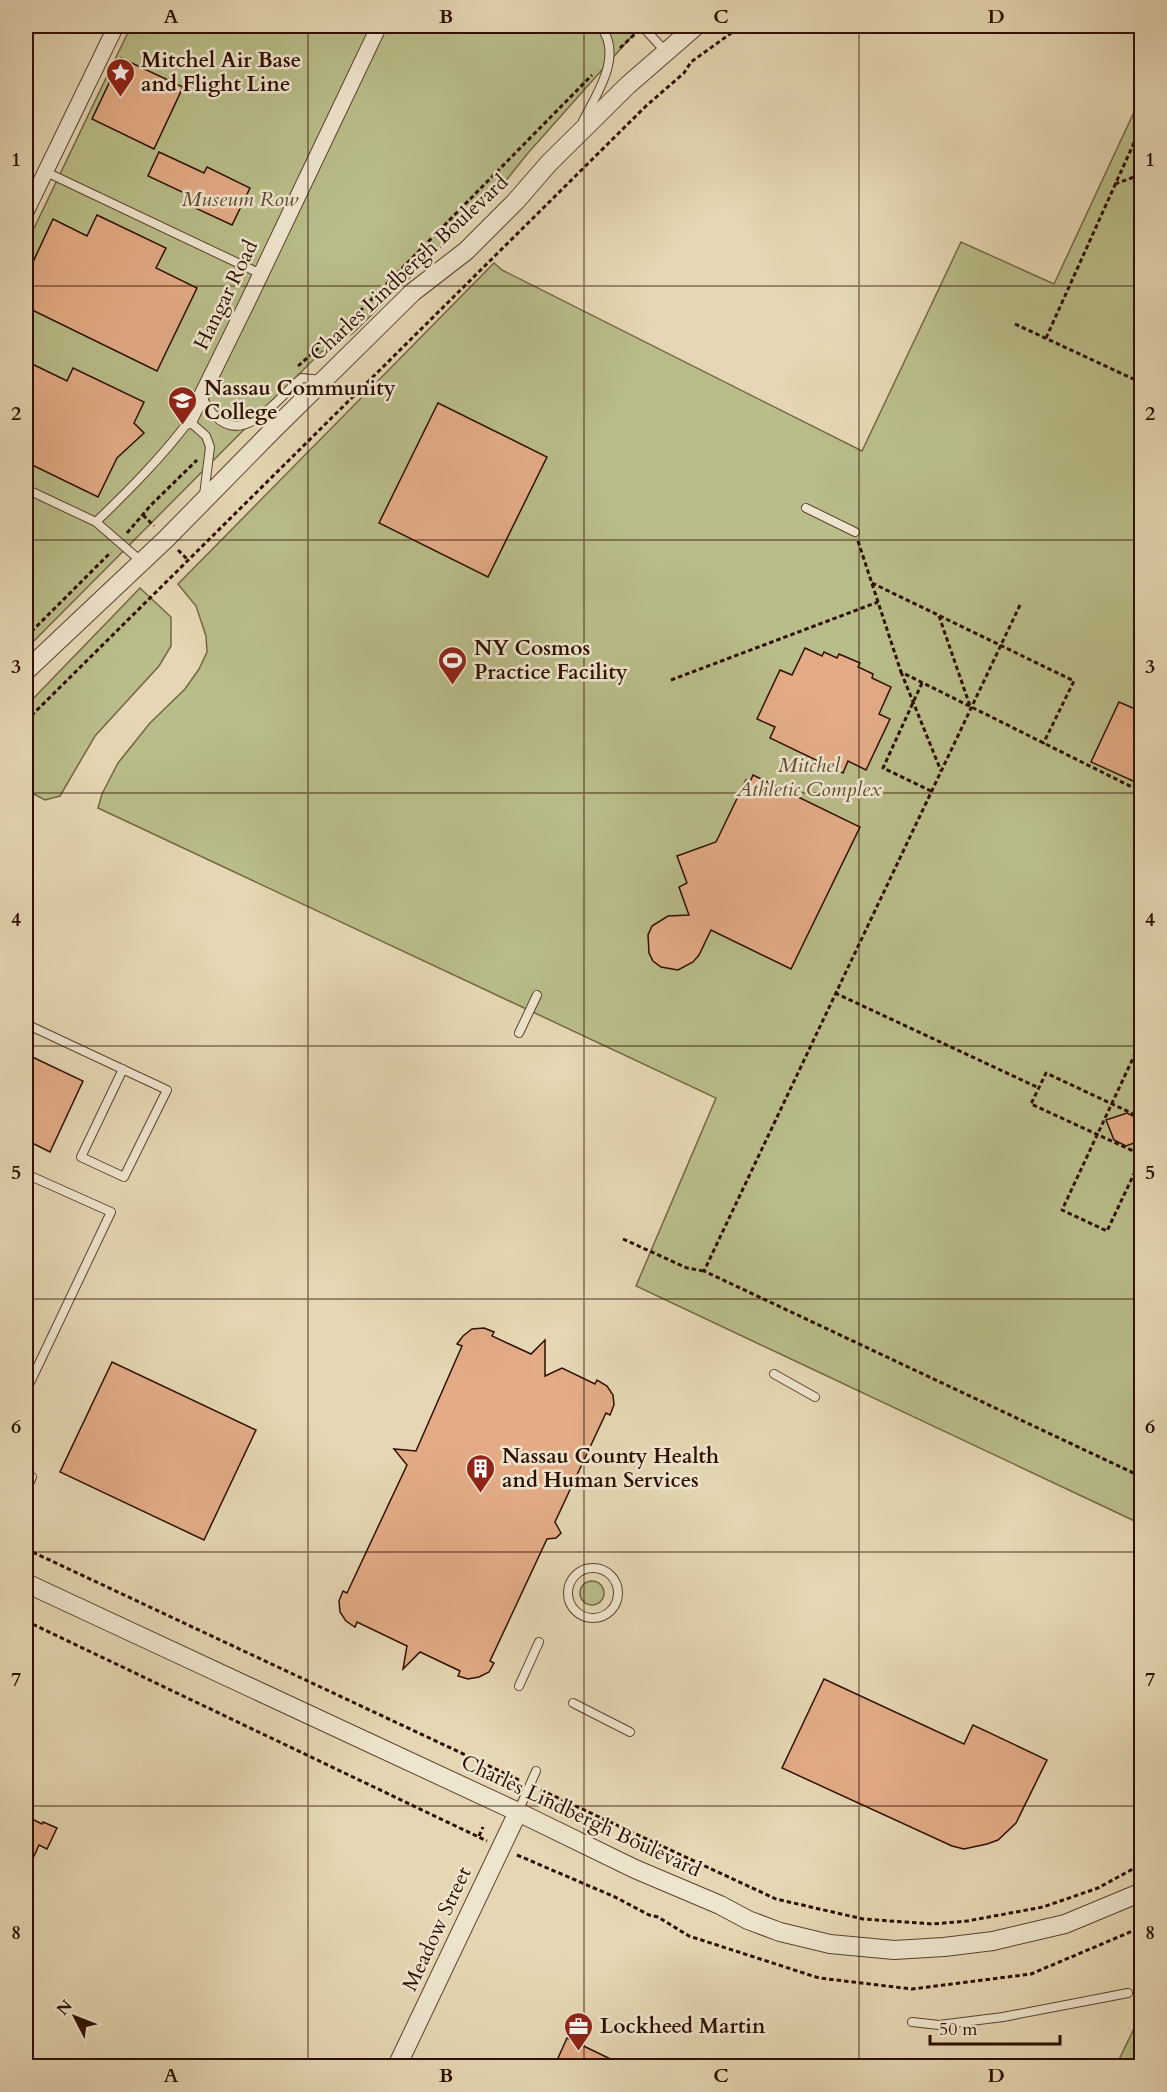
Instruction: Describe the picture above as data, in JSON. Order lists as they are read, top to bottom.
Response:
{
  "streets": {
    "street": ["Charles Lindbergh Boulevard", "Hangar Road", "Meadow Street"]
  },
  "crossings": [
    ["Charles Lindbergh Boulevard", "Meadow Street"]
  ],
  "parks": ["Museum Row", "Mitchel Athletic Complex"],
  "places": {
    "place": ["Mitchel Air Base and Flight Line"],
    "school or university": ["Nassau Community College"],
    "sports": ["NY Cosmos Practice Facility"],
    "building": ["Nassau County Health and Human Services"],
    "office": ["Lockheed Martin"]
  },
  "scale_bar": "50 m",
  "north": "top left",
  "grid": {
    "columns": [
      "A",
      "B",
      "C",
      "D"
    ],
    "rows": [
      "1",
      "2",
      "3",
      "4",
      "5",
      "6",
      "7",
      "8"
    ]
  }
}
